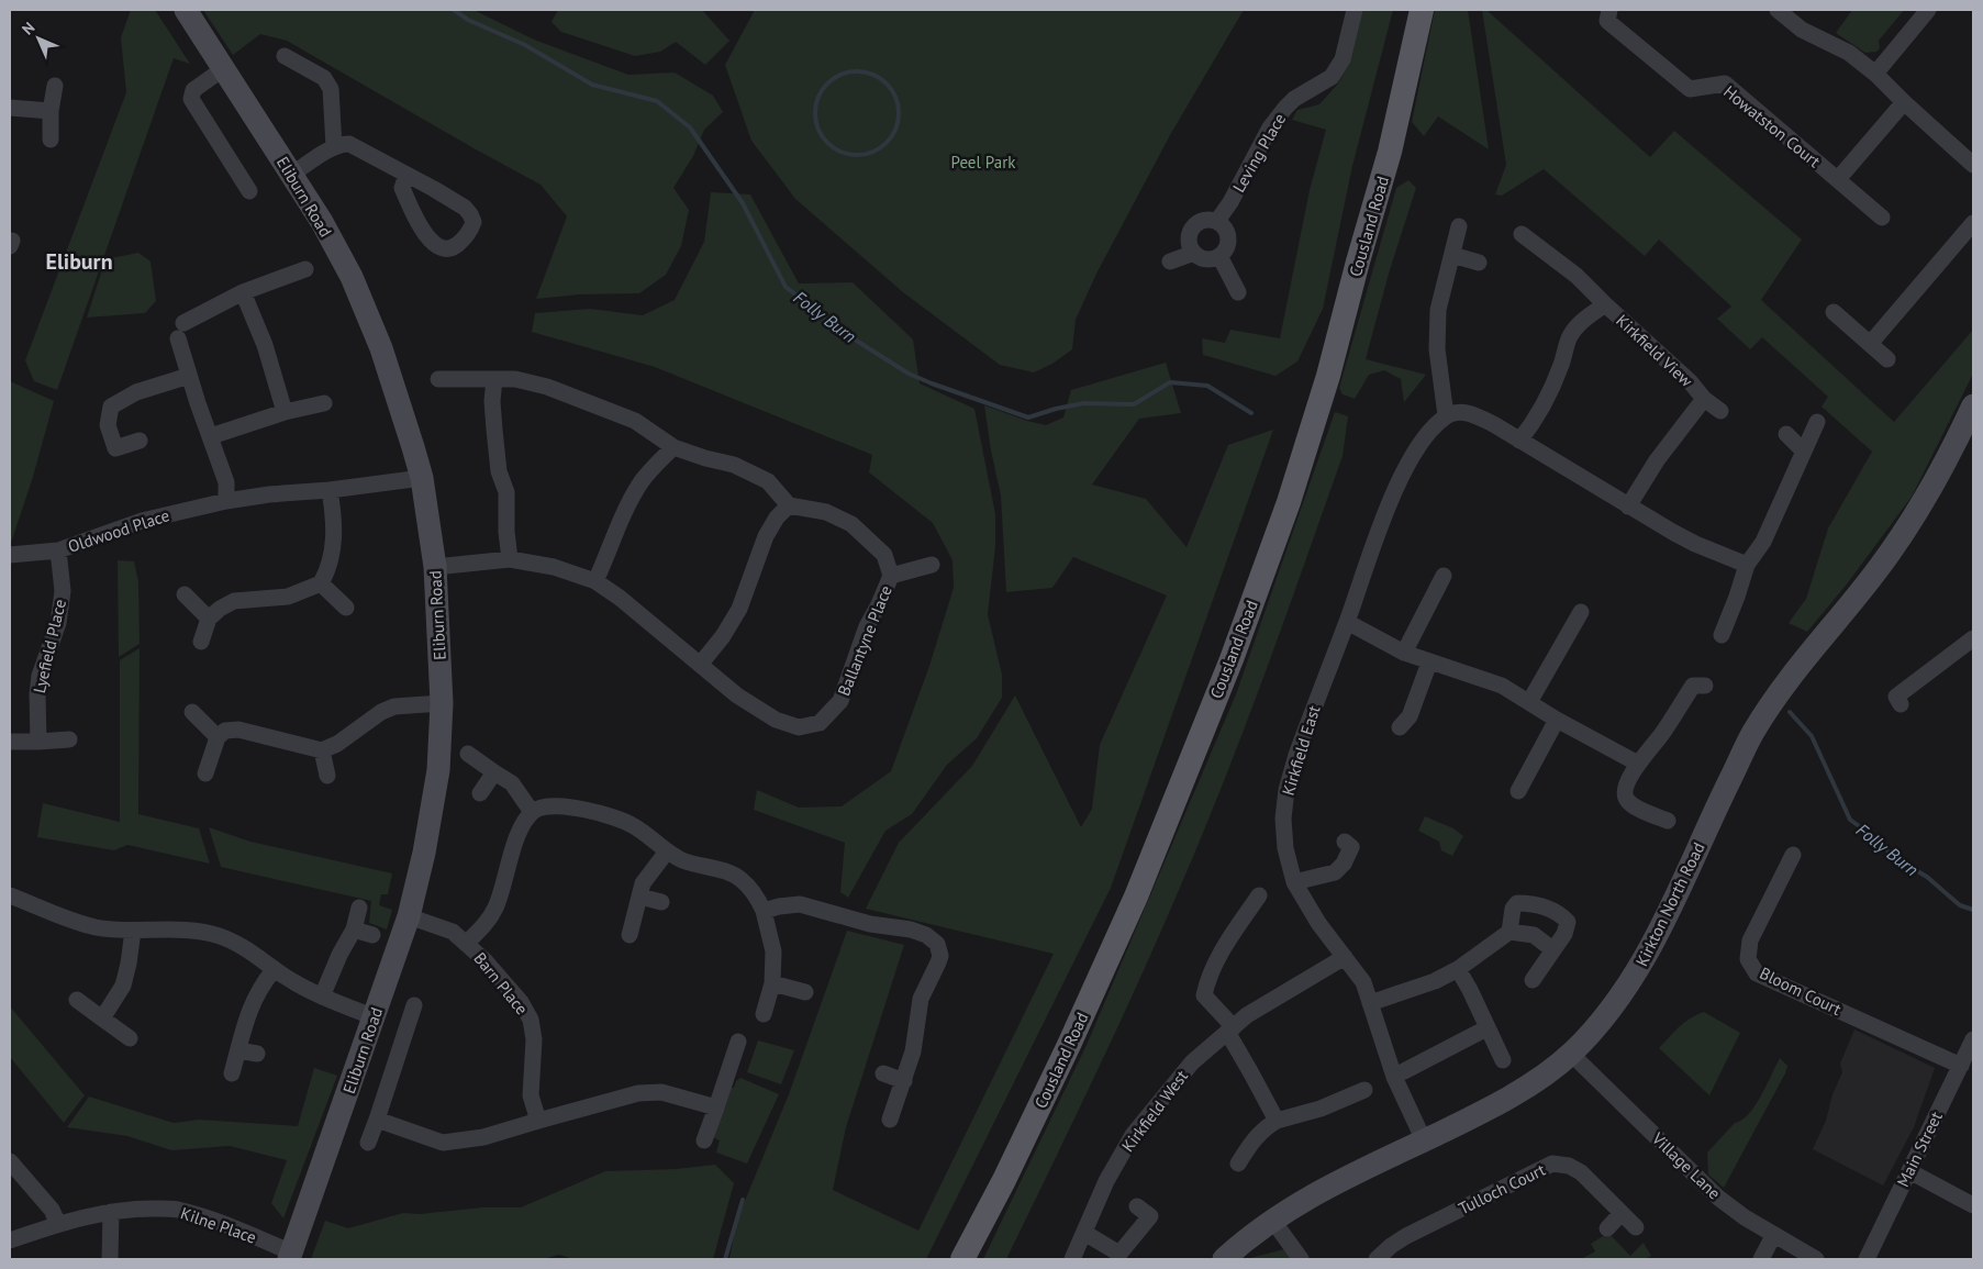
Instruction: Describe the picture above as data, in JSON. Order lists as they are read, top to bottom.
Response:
{
  "streets": {
    "main road": ["Cousland Road"],
    "street": [
      "Howatston Court",
      "Leving Place",
      "Eliburn Road",
      "Kirkfield View",
      "Oldwood Place",
      "Ballantyne Place",
      "Lyefield Place",
      "Kirkfield East",
      "Kirkton North Road",
      "Barn Place",
      "Bloom Court",
      "Kirkfield West",
      "Main Street",
      "Village Lane",
      "Tulloch Court",
      "Kilne Place"
    ]
  },
  "crossings": [
    ["Eliburn Road", "Oldwood Place"],
    ["Eliburn Road", "Ballantyne Place"],
    ["Eliburn Road", "Barn Place"],
    ["Eliburn Road", "Kilne Place"],
    ["Oldwood Place", "Lyefield Place"],
    ["Kirkfield East", "Kirkton North Road"],
    ["Kirkfield East", "Kirkfield West"],
    ["Kirkton North Road", "Village Lane"],
    ["Bloom Court", "Main Street"]
  ],
  "districts": ["Eliburn"],
  "water": ["Folly Burn"],
  "parks": ["Peel Park"],
  "north": "top left"
}
